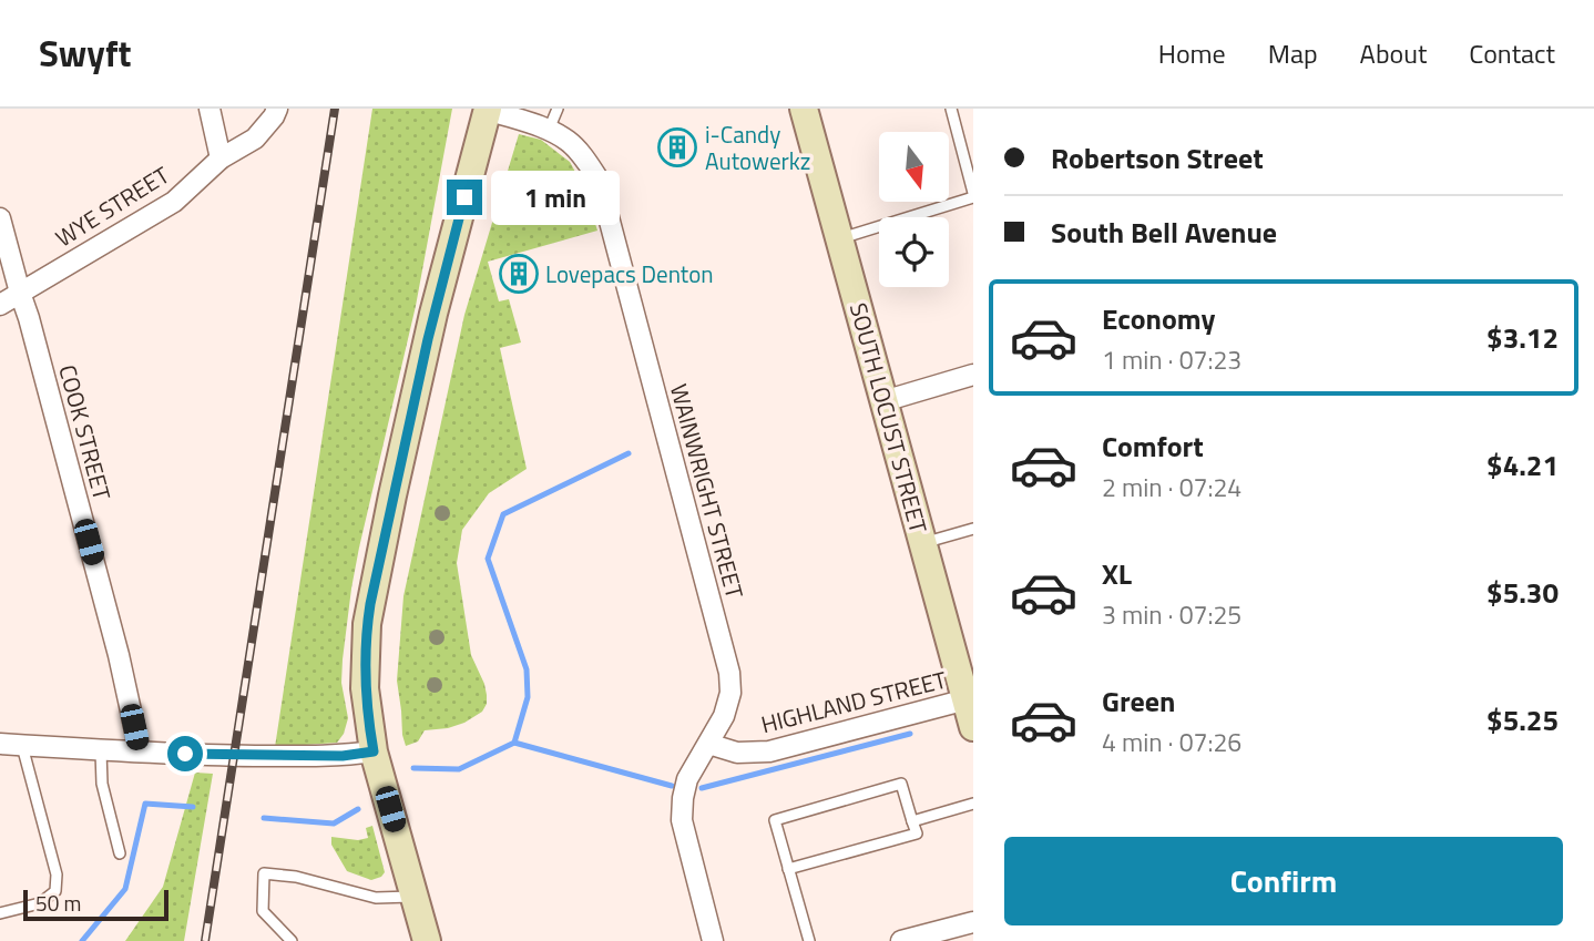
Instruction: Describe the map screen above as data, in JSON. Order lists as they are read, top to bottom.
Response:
{
  "streets": {
    "main road": ["SOUTH LOCUST STREET"],
    "street": [
      "WYE STREET",
      "COOK STREET",
      "WAINWRIGHT STREET",
      "HIGHLAND STREET"
    ]
  },
  "crossings": [
    ["WYE STREET", "COOK STREET"],
    ["SOUTH LOCUST STREET", "HIGHLAND STREET"],
    ["WAINWRIGHT STREET", "HIGHLAND STREET"]
  ],
  "places": {
    "building": ["i-Candy Autowerkz", "Lovepacs Denton"]
  },
  "scale_bar": "50 m",
  "north": "bottom",
  "page": {
    "header": "Swyft",
    "nav": [
      "Home",
      "Map",
      "About",
      "Contact"
    ],
    "banner": ["Robertson Street", "South Bell Avenue"],
    "bubble": "1 min",
    "list": [
      {
        "name": "Economy",
        "note": "1 min · 07:23",
        "value": "$3.12"
      },
      {
        "name": "Comfort",
        "note": "2 min · 07:24",
        "value": "$4.21"
      },
      {
        "name": "XL",
        "note": "3 min · 07:25",
        "value": "$5.30"
      },
      {
        "name": "Green",
        "note": "4 min · 07:26",
        "value": "$5.25"
      }
    ],
    "buttons": "Confirm",
    "scale": "50 m"
  }
}
